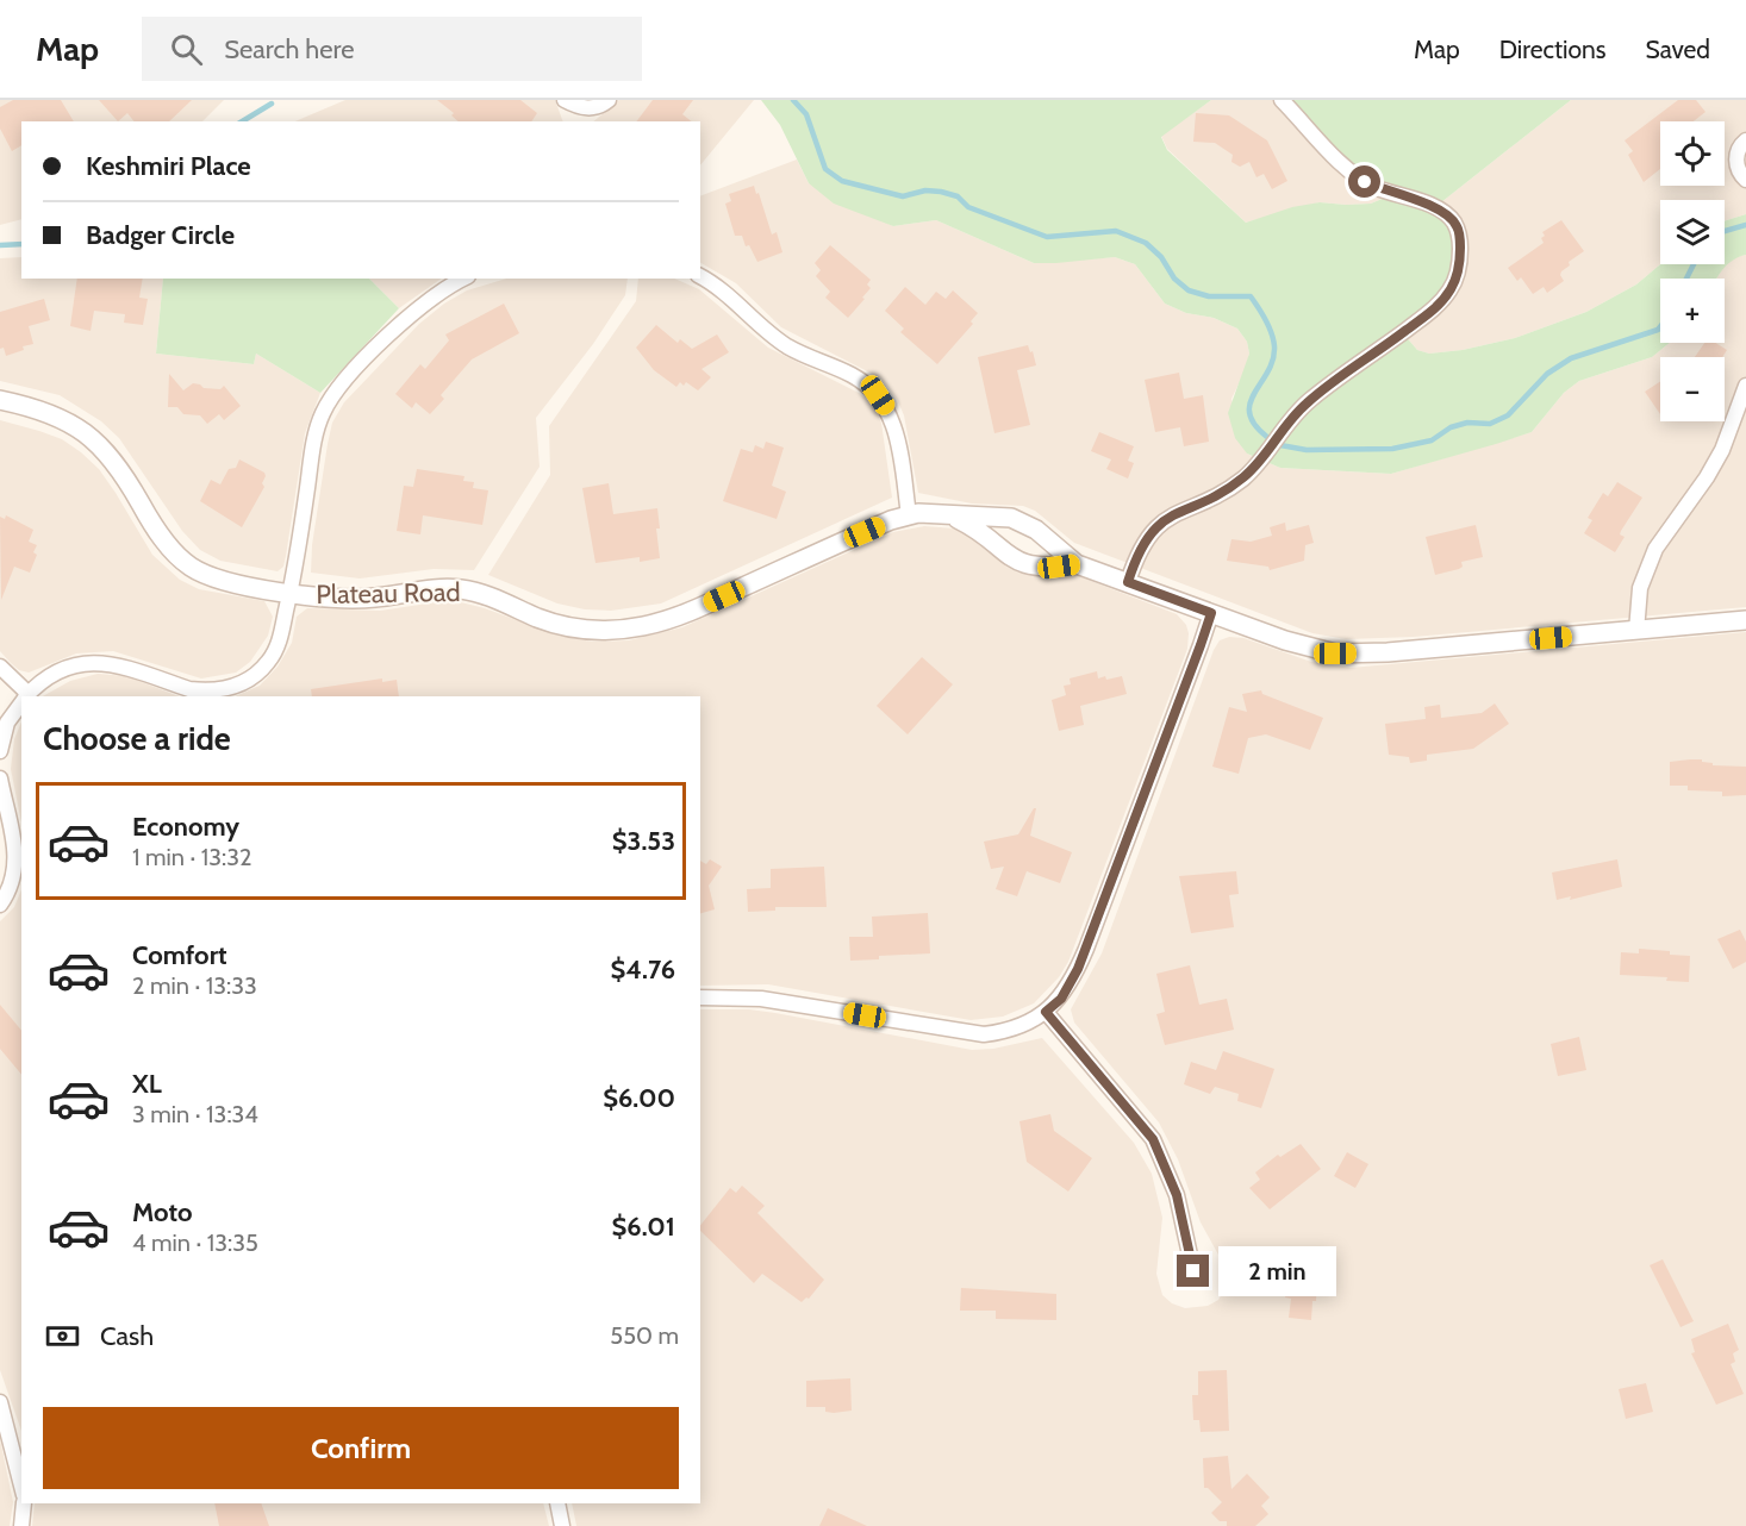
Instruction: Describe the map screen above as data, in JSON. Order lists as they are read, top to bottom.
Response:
{
  "streets": {
    "street": ["Plateau Road"]
  },
  "page": {
    "header": "Map",
    "search": "Search here",
    "nav": ["Map", "Directions", "Saved"],
    "map_buttons": ["+", "−"],
    "banner": ["Keshmiri Place", "Badger Circle"],
    "heading": "Choose a ride",
    "list": [
      {
        "name": "Economy",
        "note": "1 min · 13:32",
        "value": "$3.53"
      },
      {
        "name": "Comfort",
        "note": "2 min · 13:33",
        "value": "$4.76"
      },
      {
        "name": "XL",
        "note": "3 min · 13:34",
        "value": "$6.00"
      },
      {
        "name": "Moto",
        "note": "4 min · 13:35",
        "value": "$6.01"
      }
    ],
    "bubble": "2 min",
    "pay": ["Cash", "550 m"],
    "buttons": "Confirm"
  }
}
